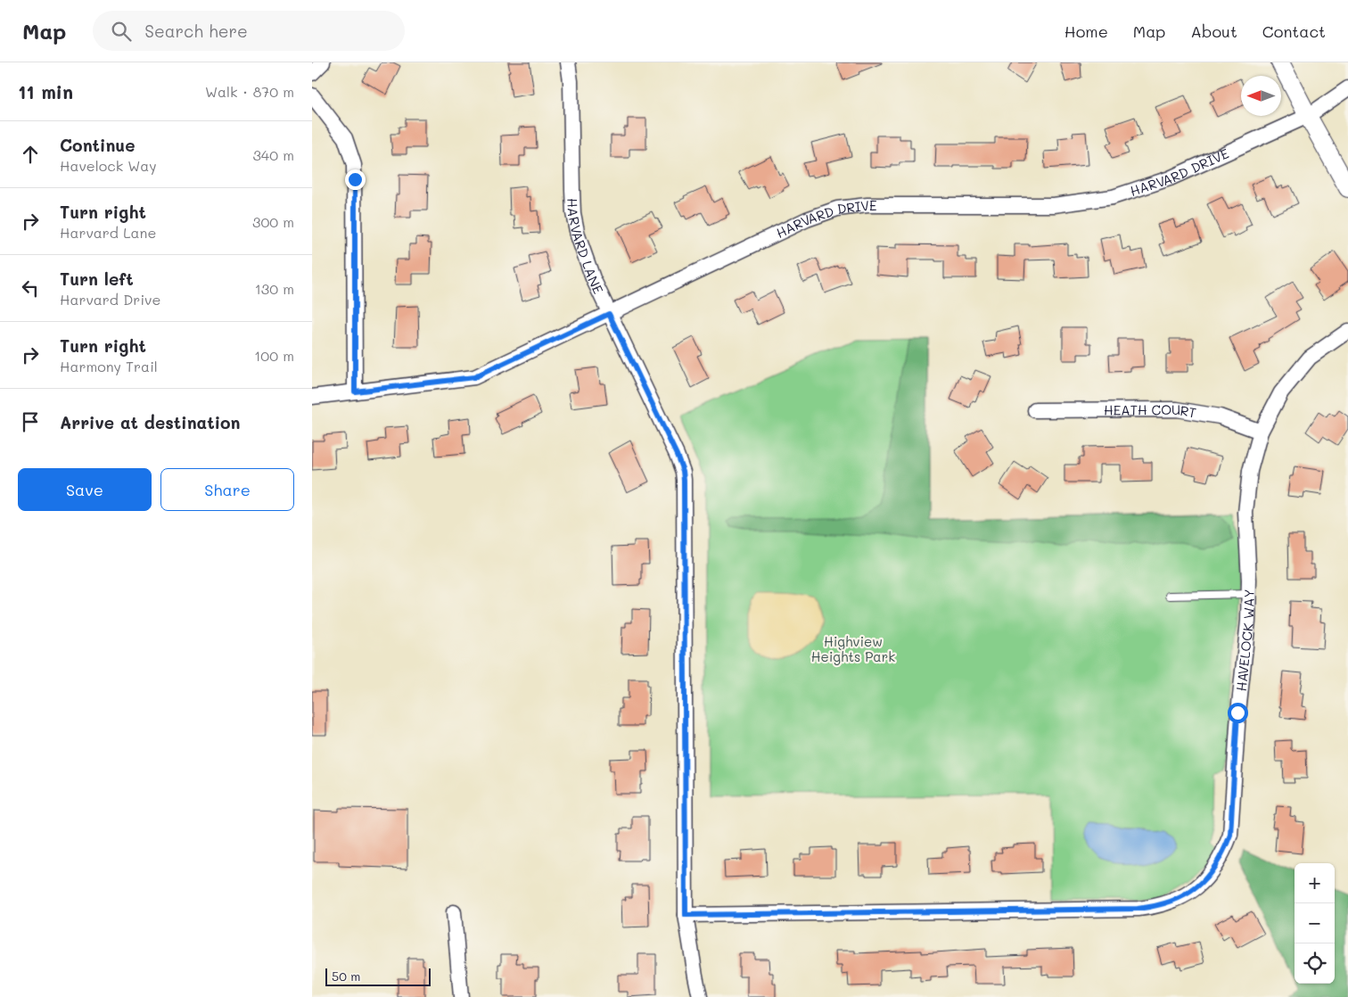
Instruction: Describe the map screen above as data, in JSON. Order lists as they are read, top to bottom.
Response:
{
  "streets": {
    "street": [
      "HARVARD DRIVE",
      "HARVARD LANE",
      "HEATH COURT",
      "HAVELOCK WAY"
    ]
  },
  "crossings": [
    ["HARVARD DRIVE", "HARVARD LANE"],
    ["HARVARD LANE", "HAVELOCK WAY"],
    ["HEATH COURT", "HAVELOCK WAY"]
  ],
  "parks": ["Highview Heights Park"],
  "scale_bar": "50 m",
  "north": "left",
  "page": {
    "header": "Map",
    "search": "Search here",
    "nav": [
      "Home",
      "Map",
      "About",
      "Contact"
    ],
    "heading": ["11 min", "Walk · 870 m"],
    "list": [
      ["Continue", "Havelock Way", "340 m"],
      ["Turn right", "Harvard Lane", "300 m"],
      ["Turn left", "Harvard Drive", "130 m"],
      ["Turn right", "Harmony Trail", "100 m"],
      "Arrive at destination"
    ],
    "buttons": ["Save", "Share"],
    "map_buttons": ["+", "−"],
    "scale": "50 m"
  }
}
